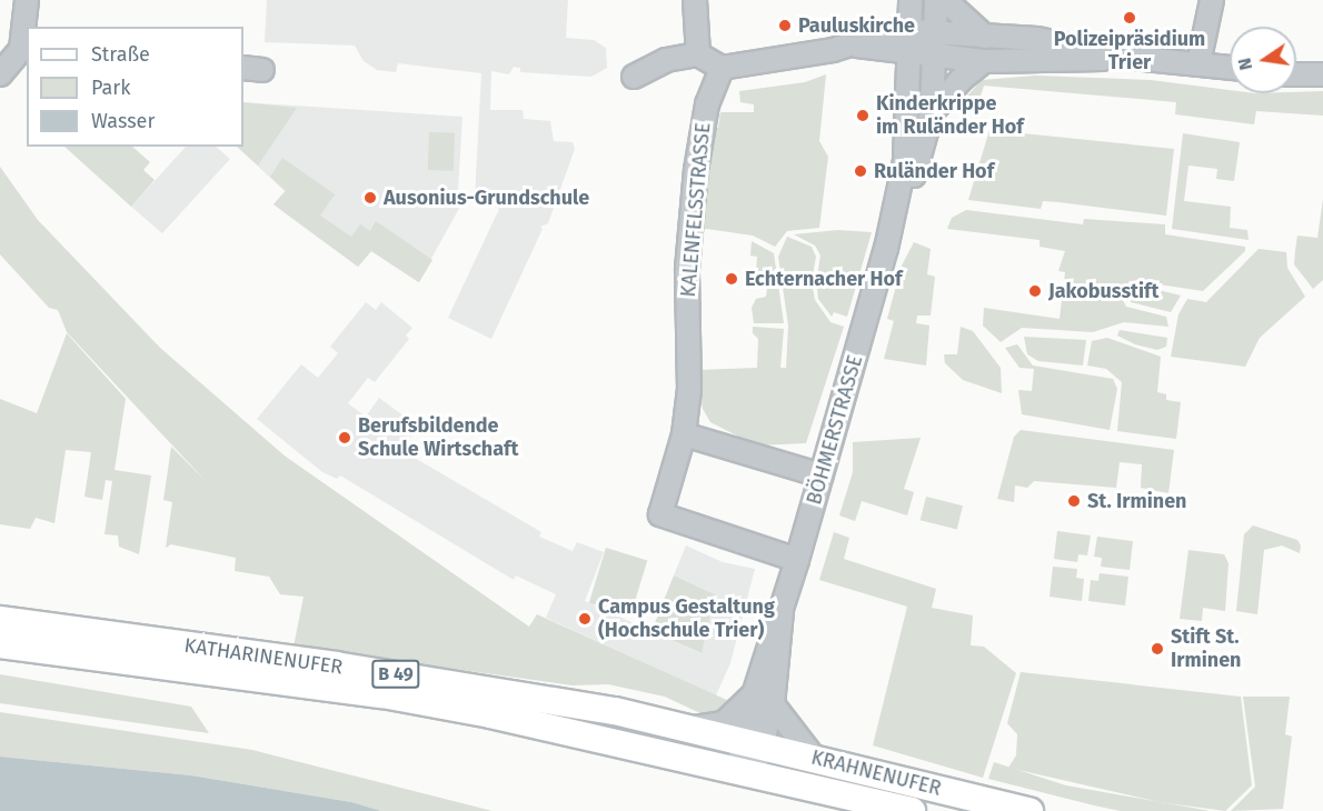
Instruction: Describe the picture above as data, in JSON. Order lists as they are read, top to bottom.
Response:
{
  "streets": {
    "main road": ["KATHARINENUFER", "B 49", "KRAHNENUFER"],
    "street": ["KALENFELSSTRASSE", "BÖHMERSTRASSE"]
  },
  "crossings": [
    ["KALENFELSSTRASSE", "BÖHMERSTRASSE"],
    ["BÖHMERSTRASSE", "KATHARINENUFER"],
    ["BÖHMERSTRASSE", "KRAHNENUFER"],
    ["KATHARINENUFER", "KRAHNENUFER"]
  ],
  "places": [
    "Polizeipräsidium Trier",
    "Pauluskirche",
    "Kinderkrippe im Ruländer Hof",
    "Ruländer Hof",
    "Ausonius-Grundschule",
    "Echternacher Hof",
    "Jakobusstift",
    "Berufsbildende Schule Wirtschaft",
    "St. Irminen",
    "Campus Gestaltung (Hochschule Trier)",
    "Stift St. Irminen"
  ],
  "legend": ["Straße", "Park", "Wasser"],
  "north": "left"
}
